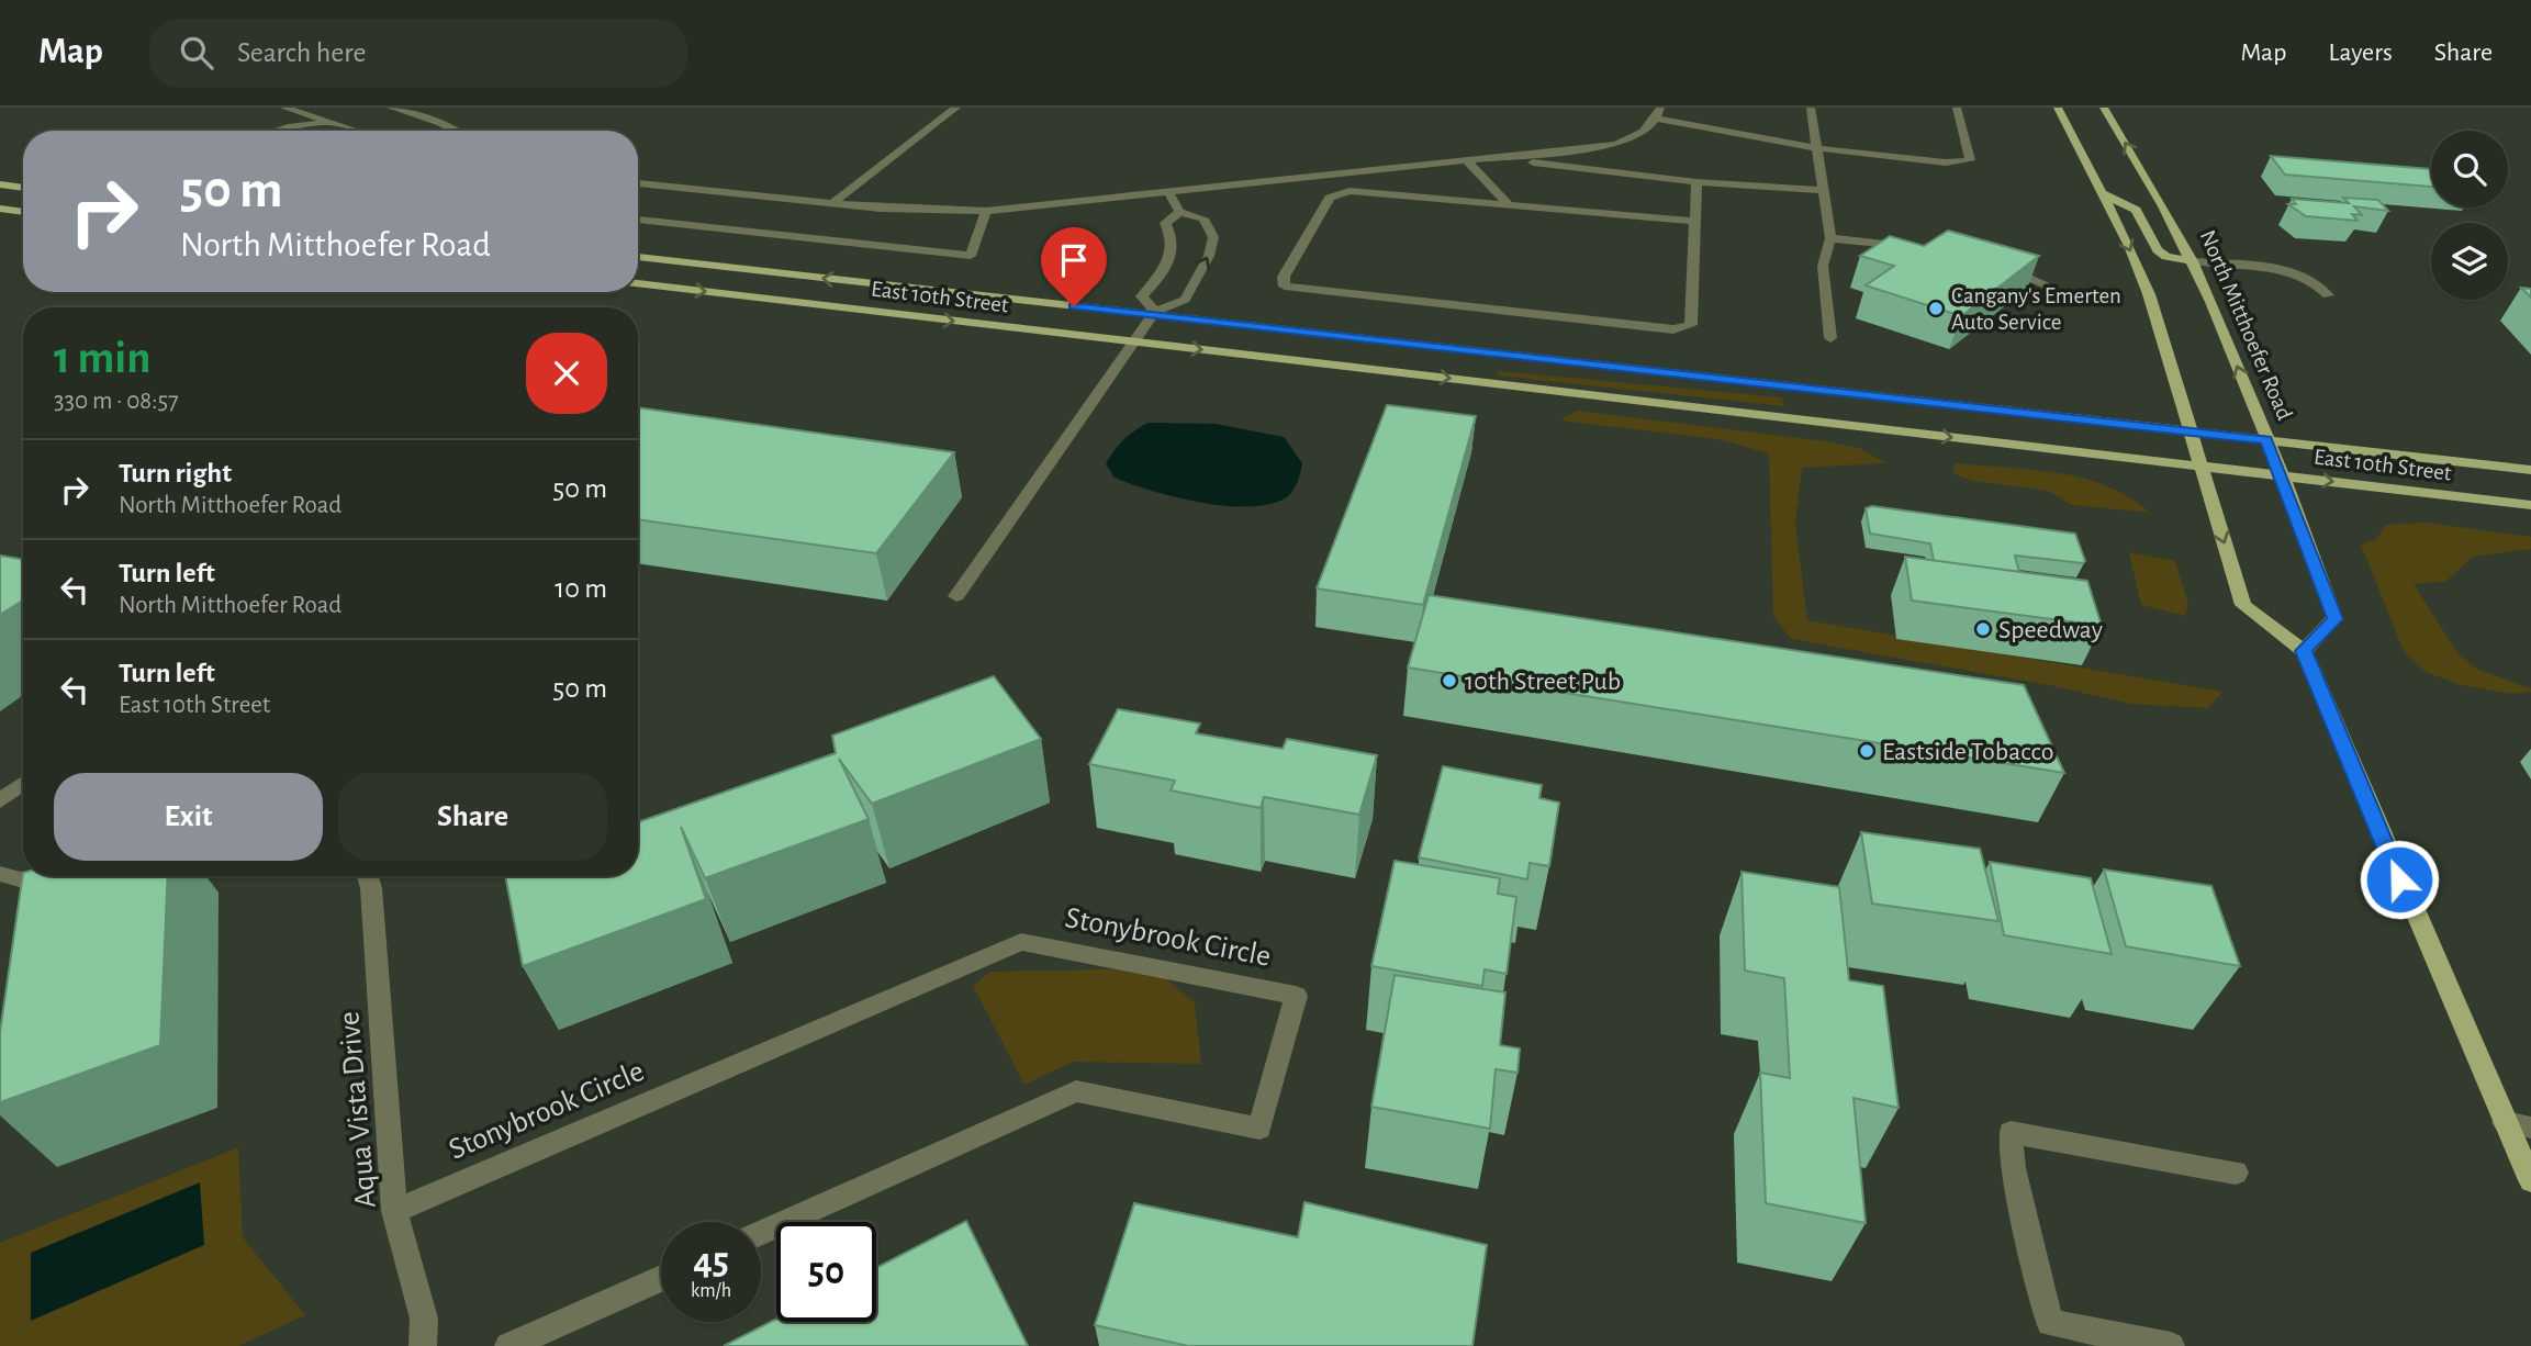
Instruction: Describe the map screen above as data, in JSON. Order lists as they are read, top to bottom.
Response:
{
  "streets": {
    "main road": ["East 10th Street", "North Mitthoefer Road"],
    "street": ["Stonybrook Circle", "Aqua Vista Drive"]
  },
  "crossings": [
    ["East 10th Street", "North Mitthoefer Road"],
    ["Stonybrook Circle", "Aqua Vista Drive"]
  ],
  "places": [
    "Cangany's Emerten Auto Service",
    "Speedway",
    "10th Street Pub",
    "Eastside Tobacco"
  ],
  "page": {
    "header": "Map",
    "search": "Search here",
    "nav": ["Map", "Layers", "Share"],
    "turn": ["50 m", "North Mitthoefer Road"],
    "heading": ["1 min", "330 m · 08:57"],
    "list": [
      {
        "name": "Turn right",
        "note": "North Mitthoefer Road",
        "value": "50 m"
      },
      {
        "name": "Turn left",
        "note": "North Mitthoefer Road",
        "value": "10 m"
      },
      {
        "name": "Turn left",
        "note": "East 10th Street",
        "value": "50 m"
      }
    ],
    "buttons": ["Exit", "Share"],
    "speed": "45 km/h",
    "limit": "50"
  }
}
